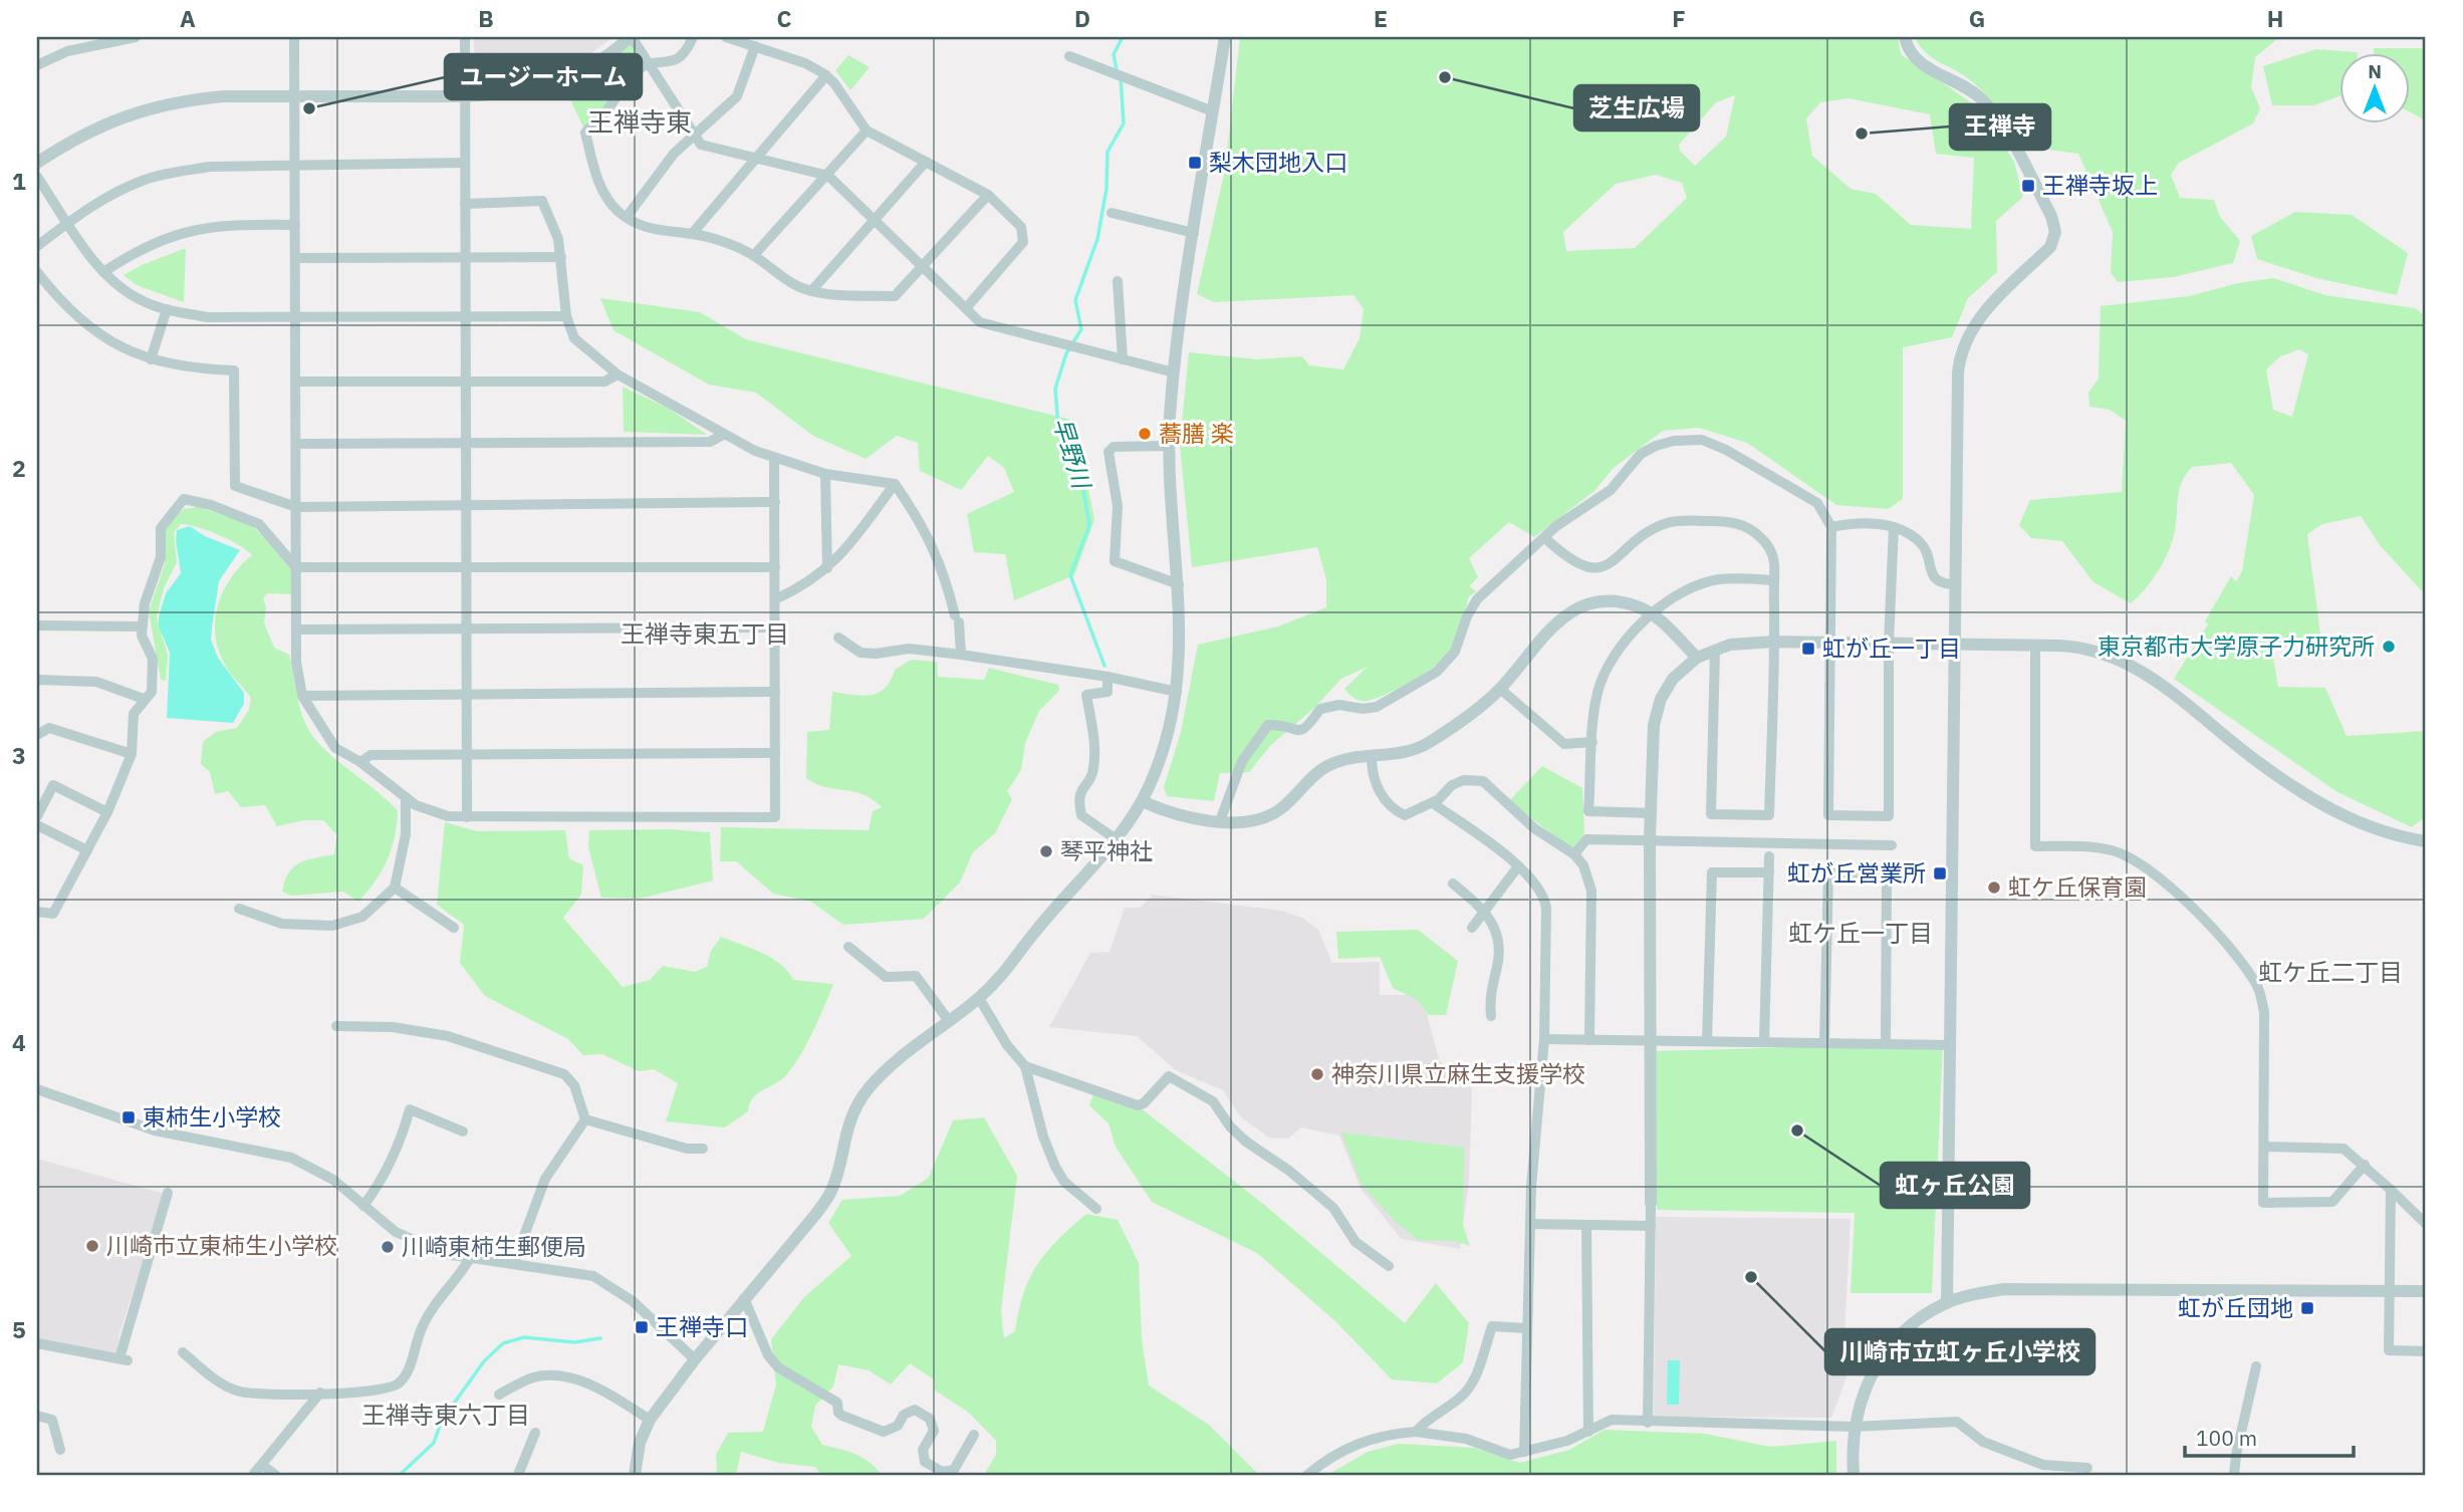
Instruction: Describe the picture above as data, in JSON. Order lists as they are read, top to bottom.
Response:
{
  "districts": [
    "王禅寺東",
    "王禅寺東五丁目",
    "虹ケ丘一丁目",
    "虹ケ丘二丁目",
    "王禅寺東六丁目"
  ],
  "water": ["早野川"],
  "places": {
    "other": [
      "芝生広場",
      "ユージーホーム",
      "王禅寺",
      "蕎膳 楽",
      "東京都市大学原子力研究所",
      "琴平神社",
      "虹ケ丘保育園",
      "神奈川県立麻生支援学校",
      "虹ヶ丘公園",
      "川崎市立東柿生小学校",
      "川崎東柿生郵便局",
      "川崎市立虹ヶ丘小学校"
    ],
    "transit": [
      "梨木団地入口",
      "王禅寺坂上",
      "虹が丘一丁目",
      "虹が丘営業所",
      "東柿生小学校",
      "虹が丘団地",
      "王禅寺口"
    ]
  },
  "scale_bar": "100 m",
  "north": "top",
  "grid": {
    "columns": [
      "A",
      "B",
      "C",
      "D",
      "E",
      "F",
      "G",
      "H"
    ],
    "rows": [
      "1",
      "2",
      "3",
      "4",
      "5"
    ]
  }
}
